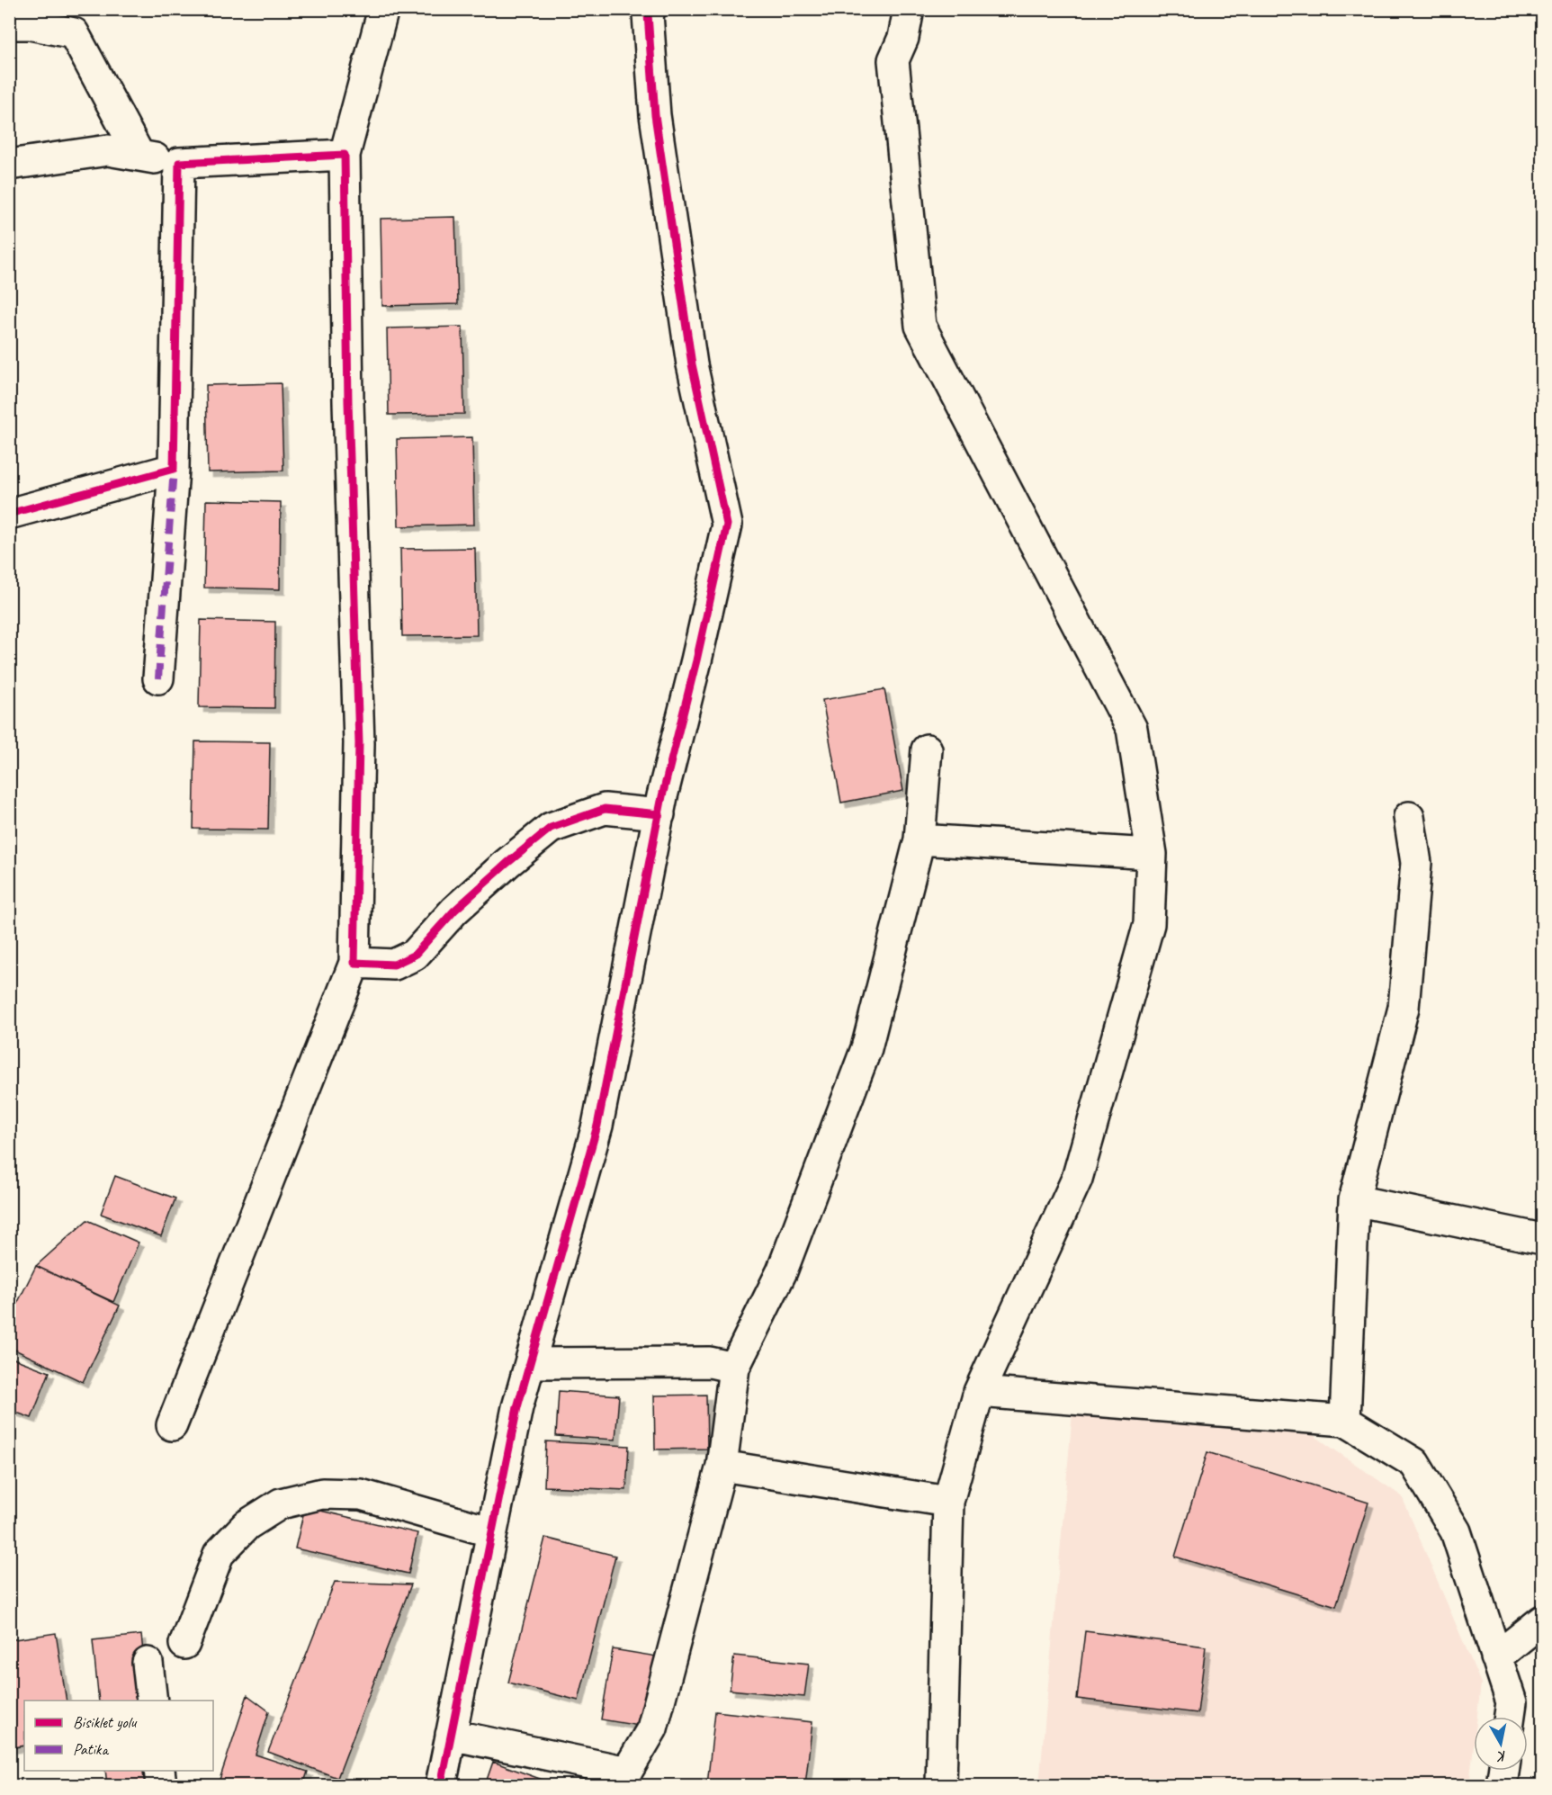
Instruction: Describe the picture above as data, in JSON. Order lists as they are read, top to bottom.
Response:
{
  "legend": ["Bisiklet yolu", "Patika"],
  "north": "bottom"
}
